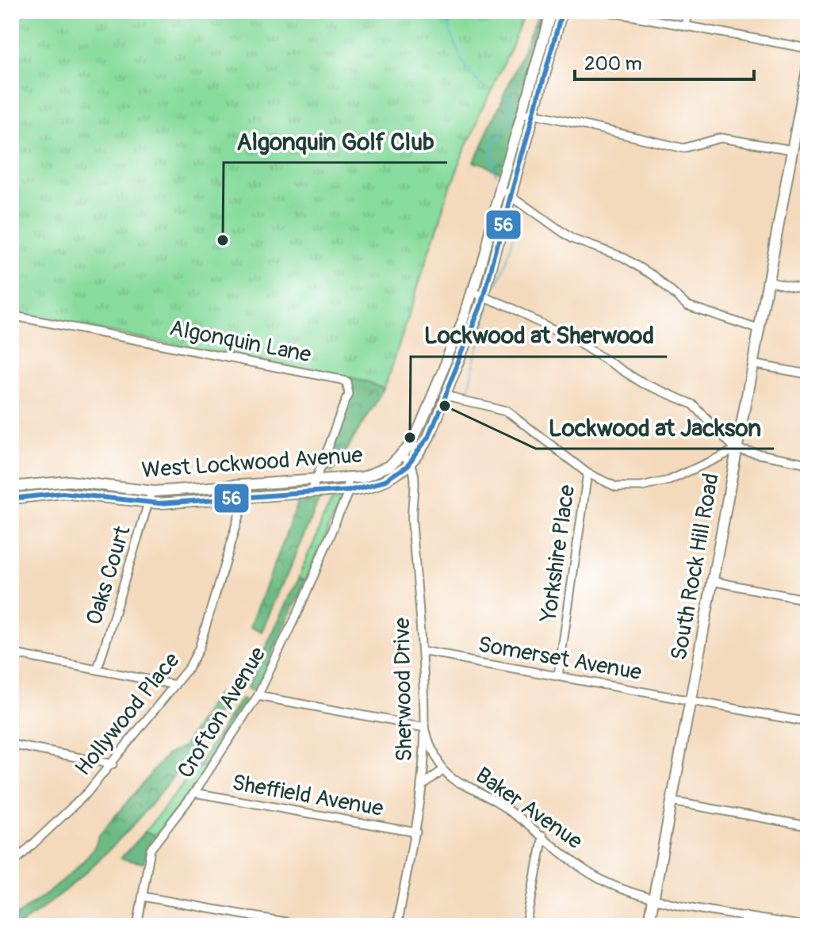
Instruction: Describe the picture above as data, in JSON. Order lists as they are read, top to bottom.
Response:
{
  "streets": {
    "main road": ["West Lockwood Avenue", "South Rock Hill Road"],
    "street": [
      "Algonquin Lane",
      "Yorkshire Place",
      "Oaks Court",
      "Somerset Avenue",
      "Sherwood Drive",
      "Crofton Avenue",
      "Hollywood Place",
      "Sheffield Avenue",
      "Baker Avenue"
    ]
  },
  "crossings": [
    ["Algonquin Lane", "West Lockwood Avenue"],
    ["West Lockwood Avenue", "Oaks Court"],
    ["West Lockwood Avenue", "Sherwood Drive"],
    ["West Lockwood Avenue", "Crofton Avenue"],
    ["West Lockwood Avenue", "Hollywood Place"],
    ["Yorkshire Place", "Somerset Avenue"],
    ["South Rock Hill Road", "Somerset Avenue"],
    ["South Rock Hill Road", "Baker Avenue"],
    ["Somerset Avenue", "Sherwood Drive"],
    ["Sherwood Drive", "Sheffield Avenue"],
    ["Sherwood Drive", "Baker Avenue"],
    ["Crofton Avenue", "Sheffield Avenue"]
  ],
  "places": ["Algonquin Golf Club", "Lockwood at Jackson", "Lockwood at Sherwood"],
  "lines": ["transit line 56"],
  "scale_bar": "200 m"
}
